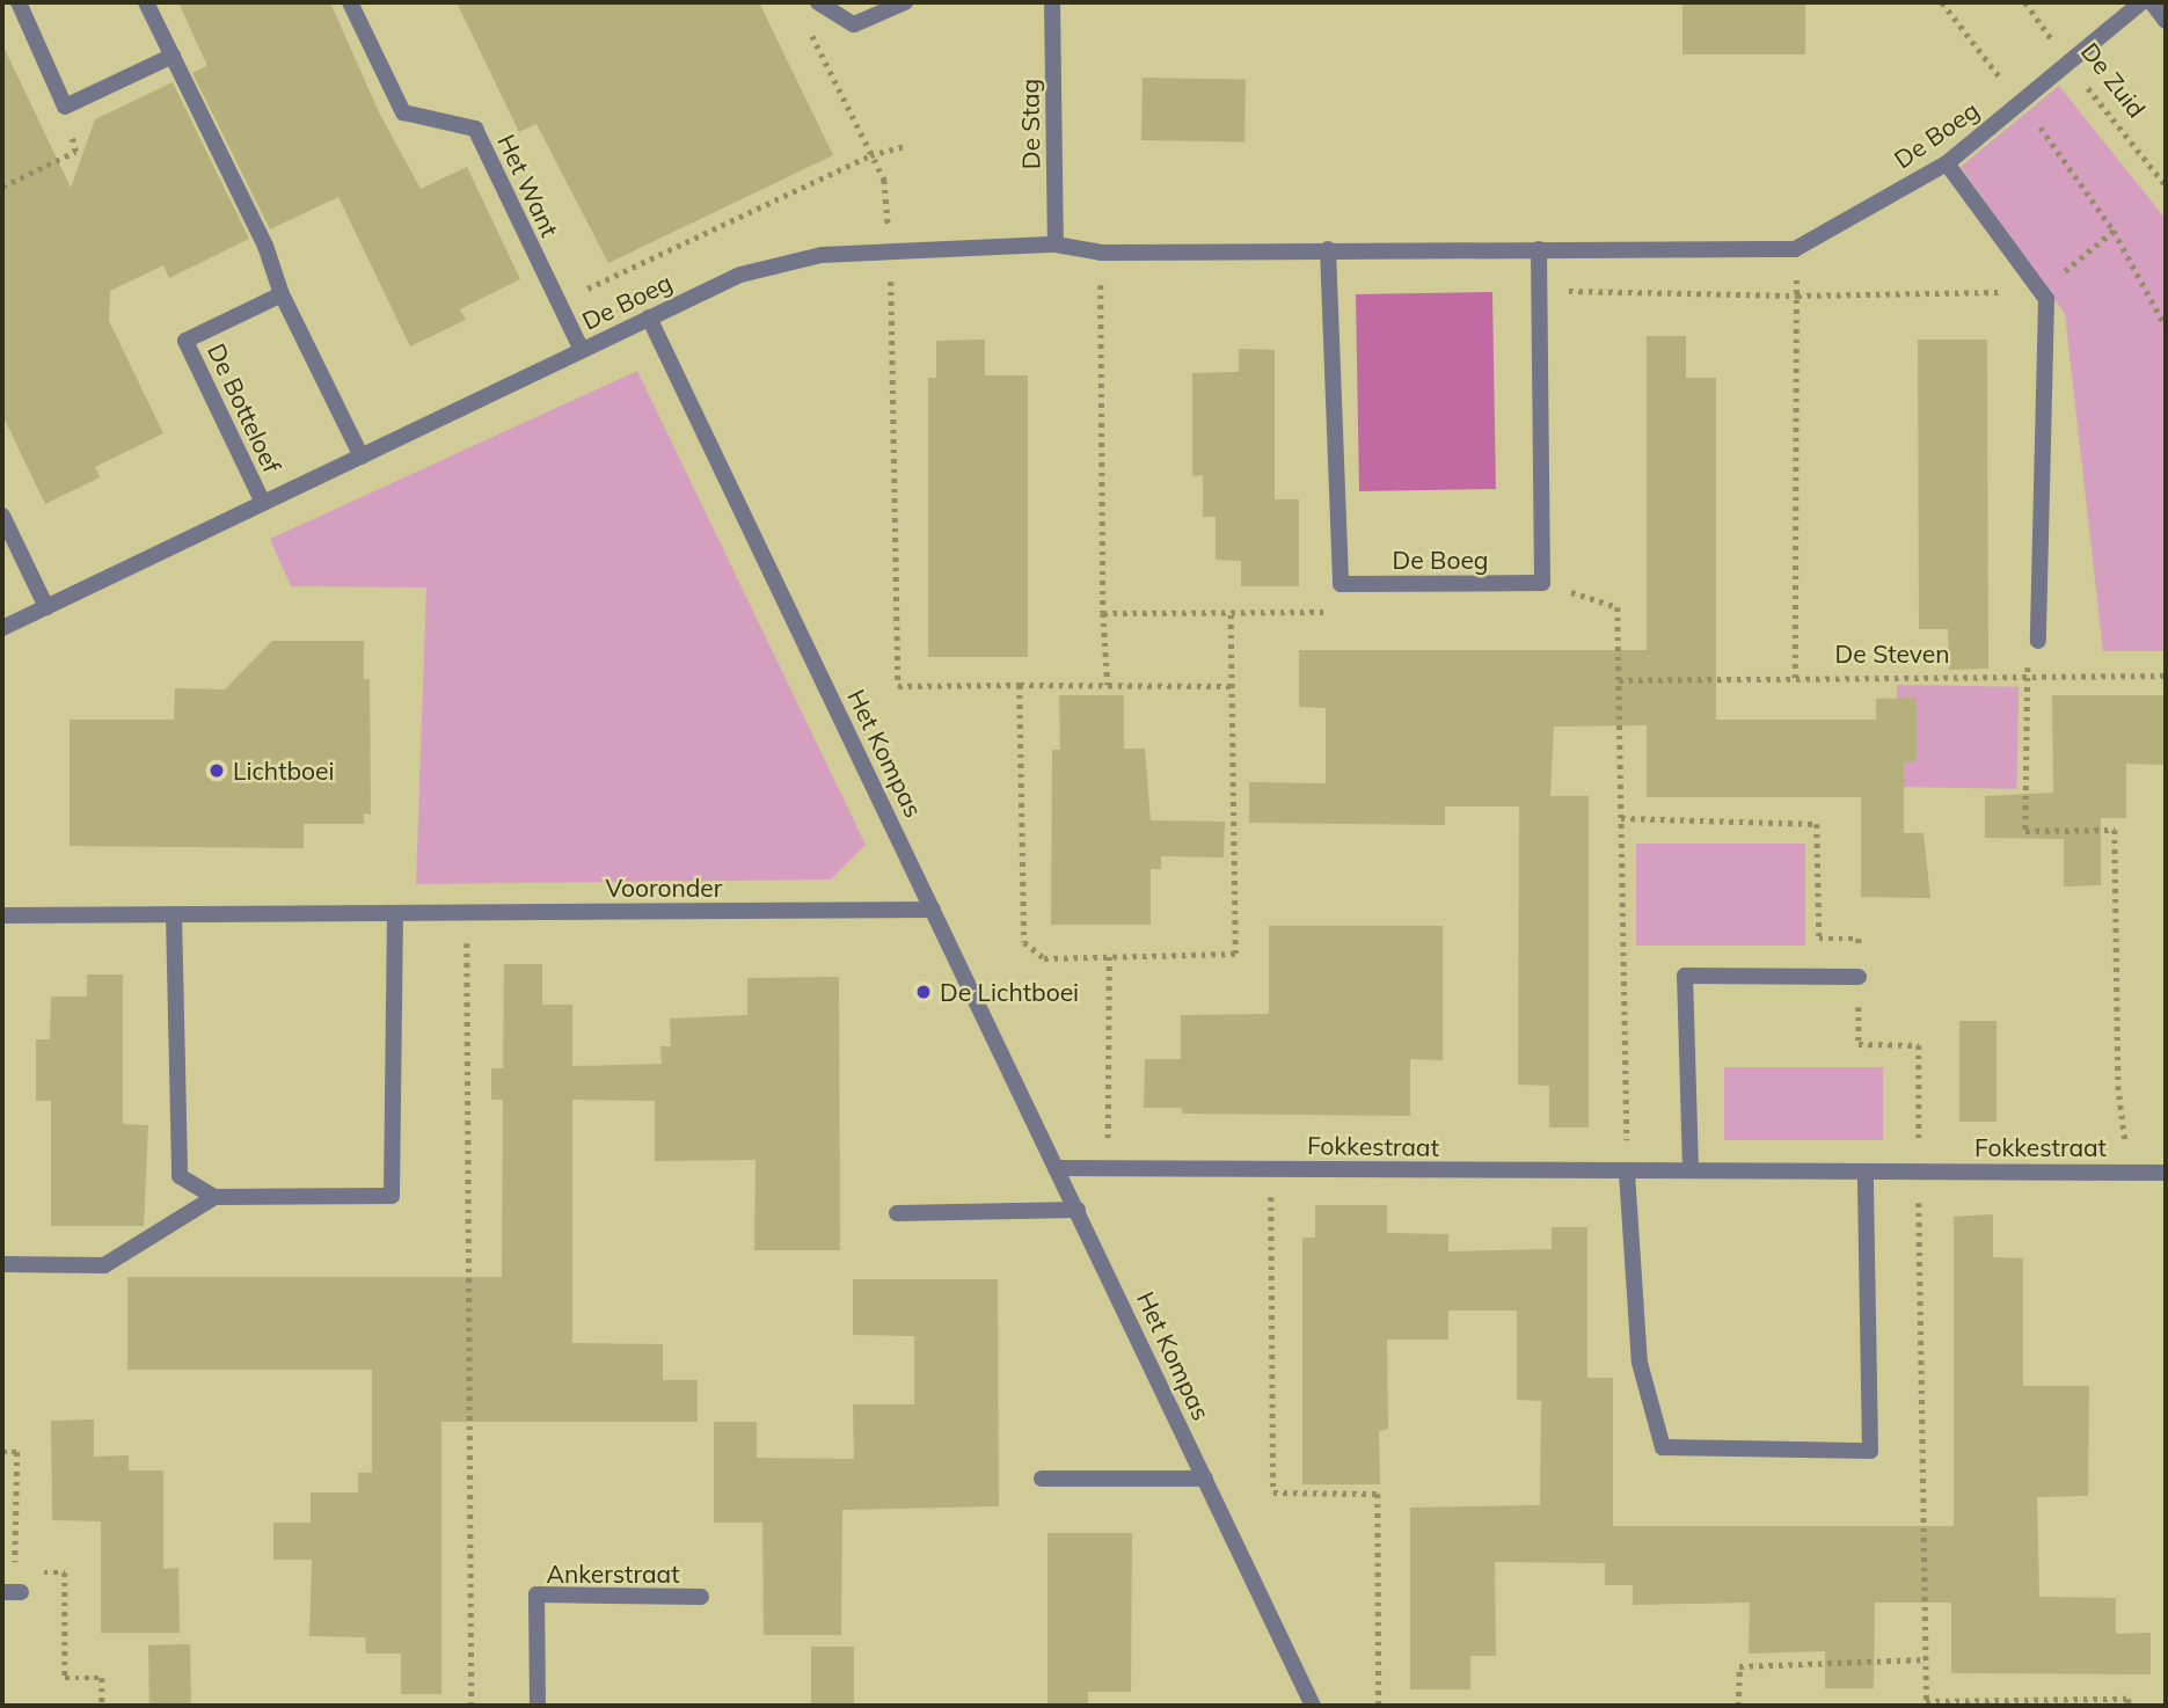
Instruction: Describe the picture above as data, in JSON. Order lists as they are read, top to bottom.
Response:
{
  "streets": {
    "street": [
      "De Stag",
      "De Boeg",
      "Het Want",
      "De Botteloef",
      "Het Kompas",
      "Vooronder",
      "Fokkestraat",
      "Ankerstraat"
    ],
    "path": ["De Zuid", "De Steven"]
  },
  "crossings": [
    ["De Zuid", "De Boeg"],
    ["De Stag", "De Boeg"],
    ["De Boeg", "Het Want"],
    ["De Boeg", "De Botteloef"],
    ["De Boeg", "Het Kompas"],
    ["Het Kompas", "Vooronder"],
    ["Het Kompas", "Fokkestraat"]
  ],
  "places": ["Lichtboei", "De Lichtboei"]
}
